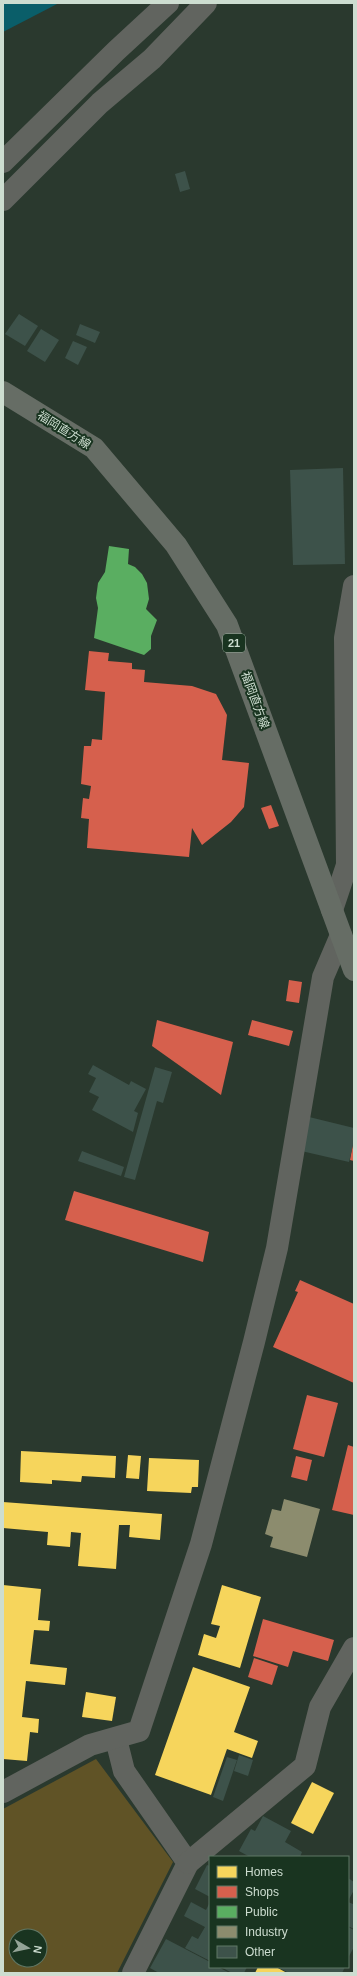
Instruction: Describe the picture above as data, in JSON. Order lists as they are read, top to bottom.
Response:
{
  "streets": {
    "main road": ["福岡直方線", "21"]
  },
  "legend": [
    "Homes",
    "Shops",
    "Public",
    "Industry",
    "Other"
  ],
  "north": "right"
}
